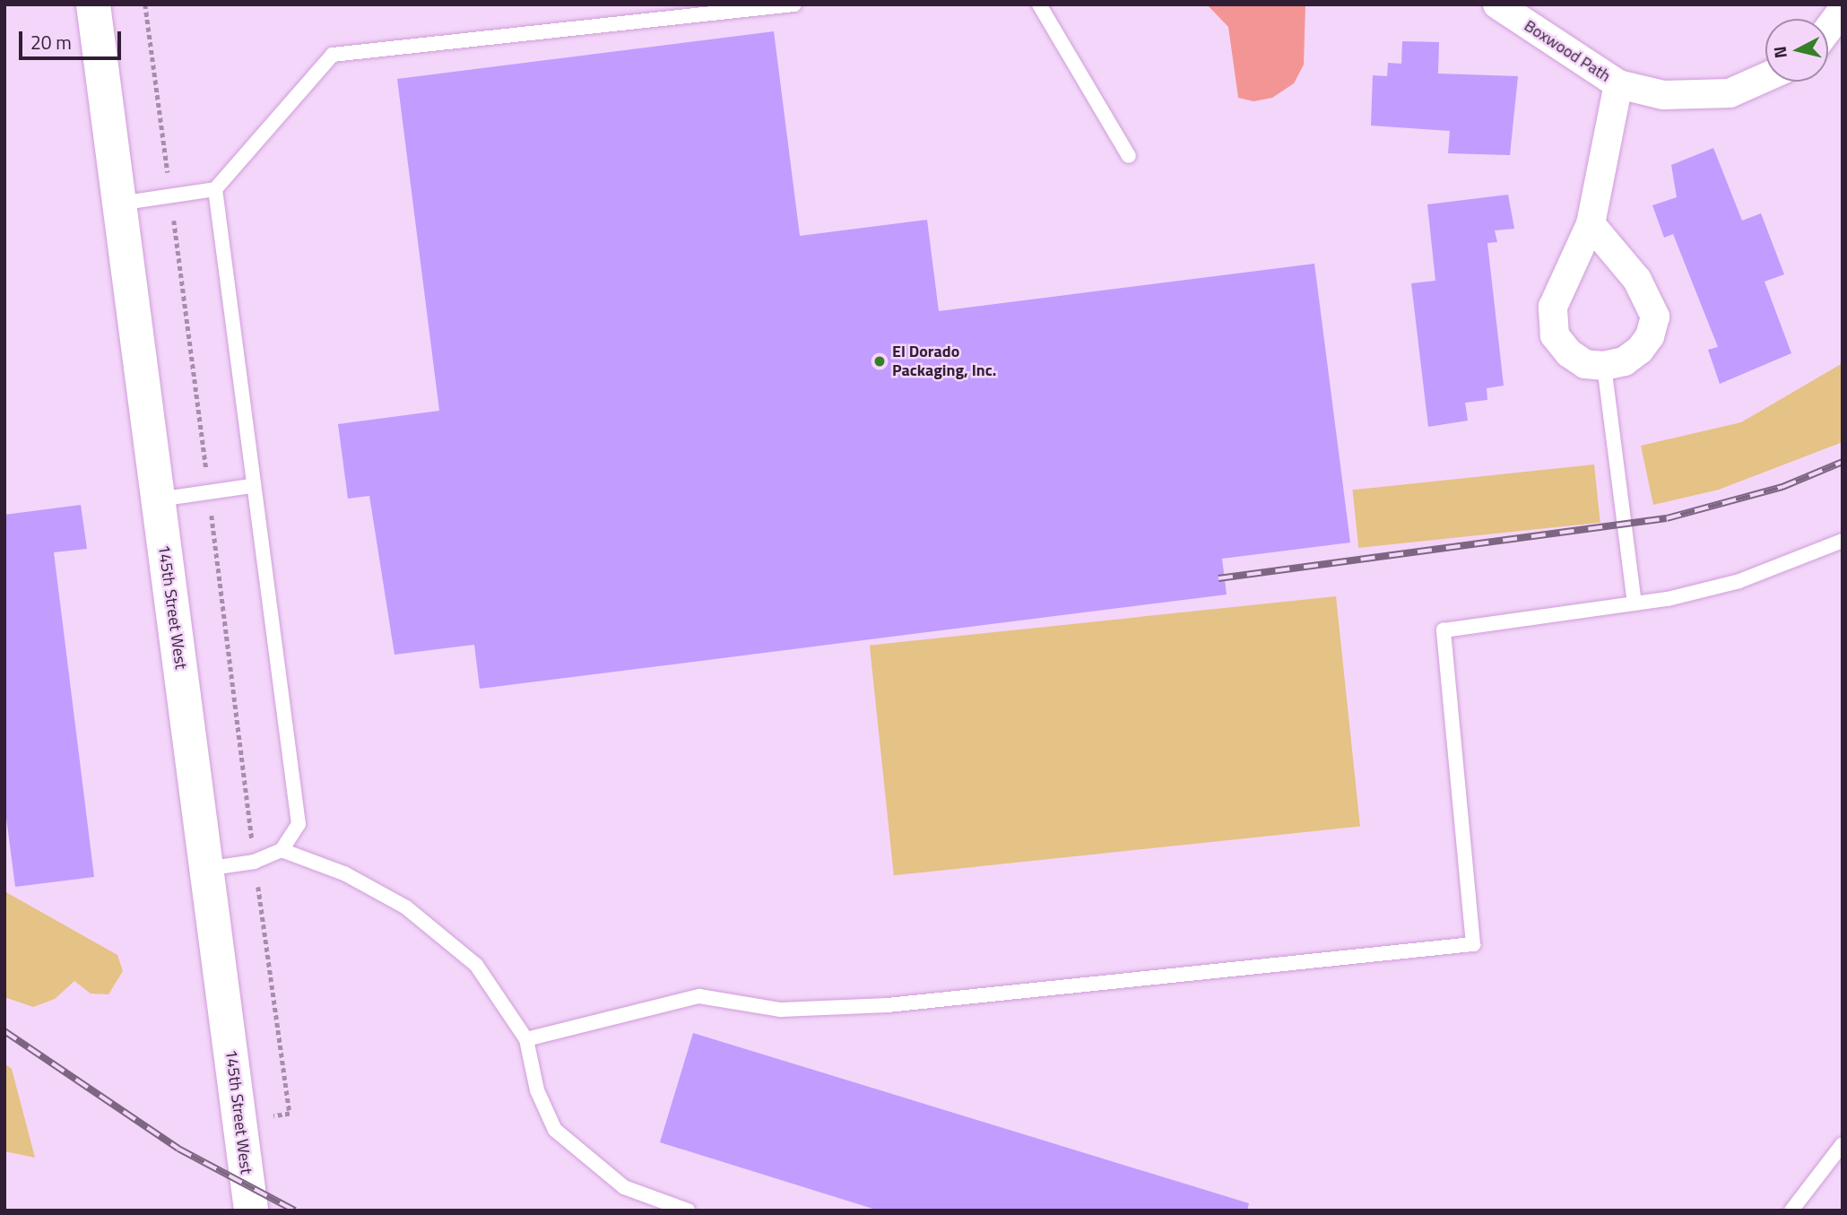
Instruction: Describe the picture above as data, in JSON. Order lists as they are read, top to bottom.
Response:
{
  "streets": {
    "street": ["Boxwood Path", "145th Street West"]
  },
  "places": ["El Dorado Packaging, Inc."],
  "scale_bar": "20 m",
  "north": "left"
}
